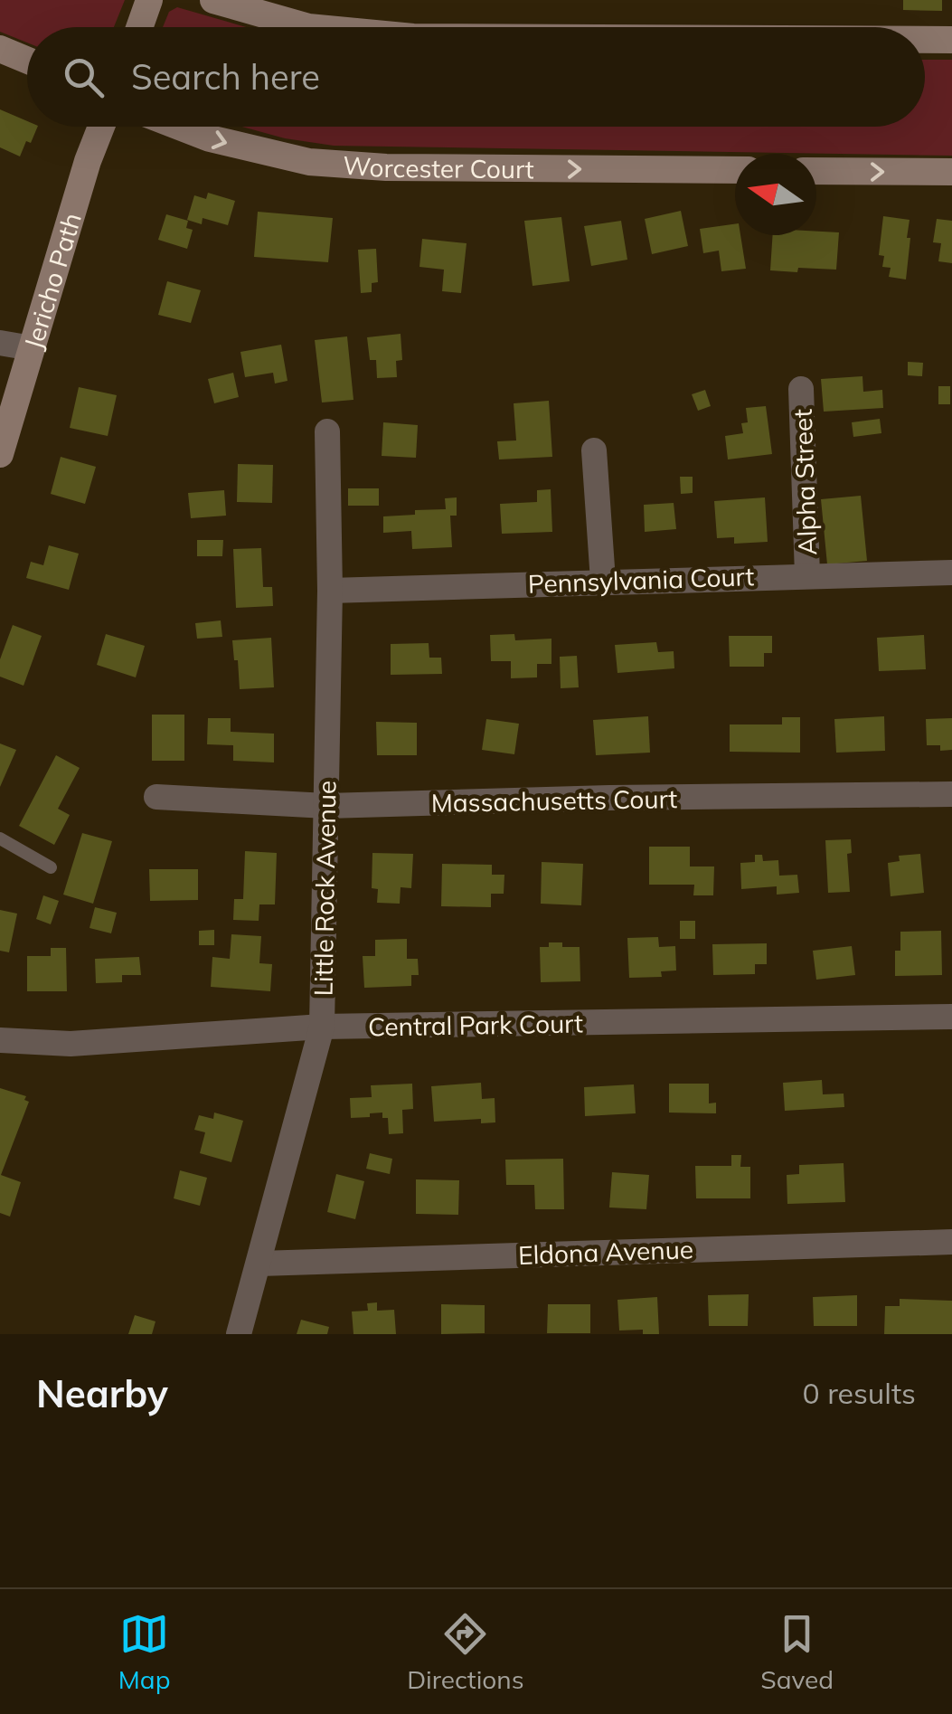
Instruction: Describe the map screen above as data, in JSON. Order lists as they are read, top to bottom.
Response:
{
  "streets": {
    "street": [
      "Worcester Court",
      "Jericho Path",
      "Alpha Street",
      "Pennsylvania Court",
      "Massachusetts Court",
      "Little Rock Avenue",
      "Central Park Court",
      "Eldona Avenue"
    ]
  },
  "crossings": [
    ["Alpha Street", "Pennsylvania Court"],
    ["Pennsylvania Court", "Little Rock Avenue"],
    ["Massachusetts Court", "Little Rock Avenue"],
    ["Little Rock Avenue", "Central Park Court"],
    ["Little Rock Avenue", "Eldona Avenue"]
  ],
  "one_way": ["Worcester Court"],
  "north": "left",
  "page": {
    "search": "Search here",
    "heading": ["Nearby", "0 results"],
    "nav": ["Map", "Directions", "Saved"]
  }
}
